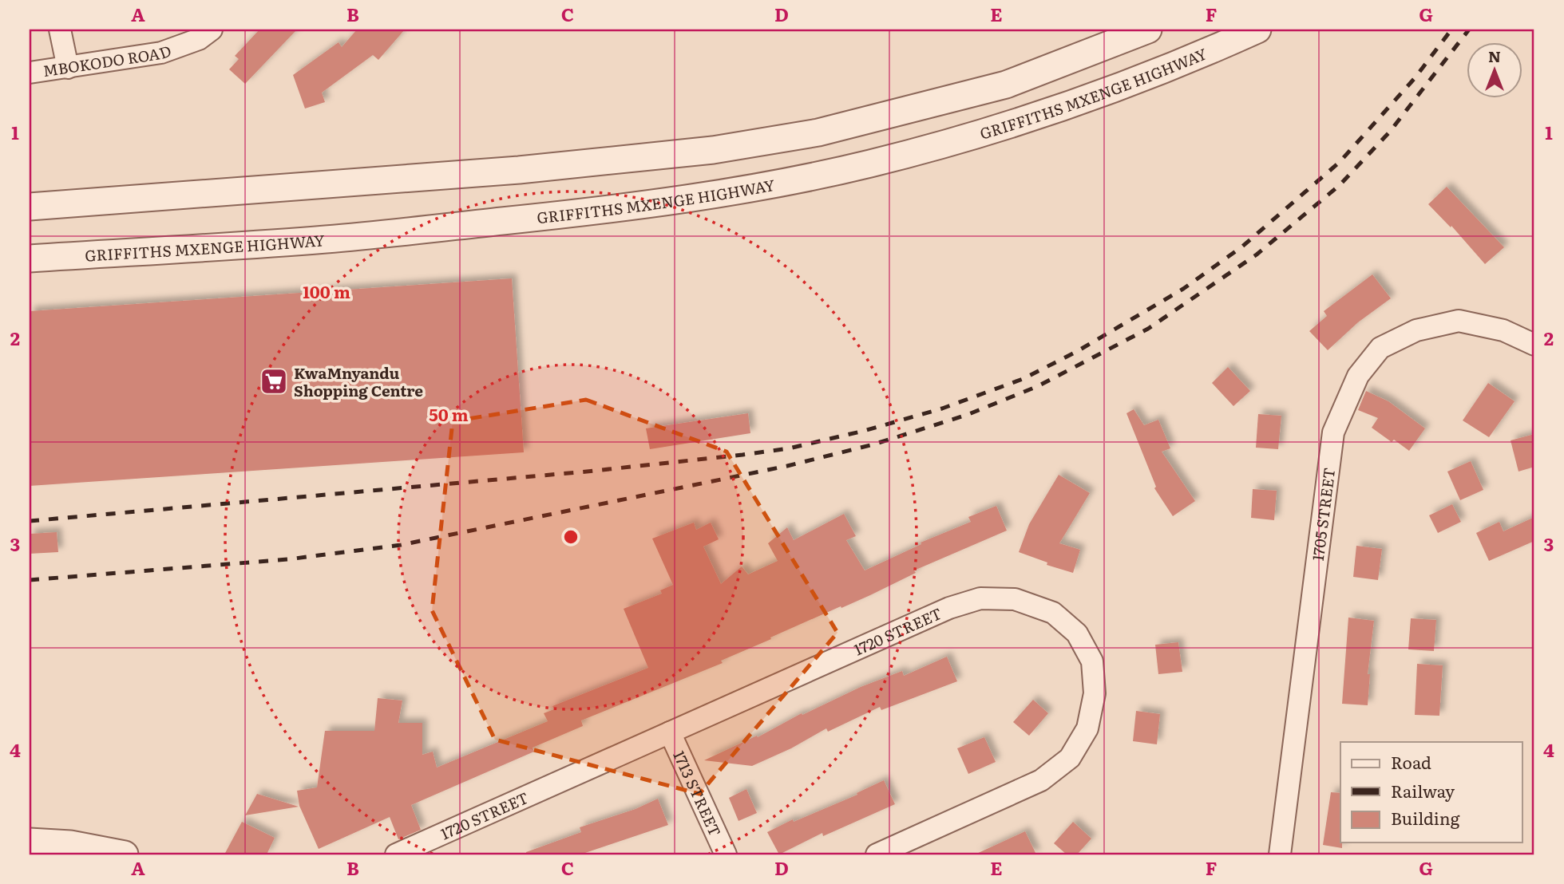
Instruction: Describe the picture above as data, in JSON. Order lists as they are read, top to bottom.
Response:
{
  "streets": {
    "street": [
      "MBOKODO ROAD",
      "GRIFFITHS MXENGE HIGHWAY",
      "1705 STREET",
      "1720 STREET",
      "1713 STREET"
    ]
  },
  "crossings": [
    ["1720 STREET", "1713 STREET"]
  ],
  "places": {
    "supermarket": ["KwaMnyandu Shopping Centre"]
  },
  "legend": ["Road", "Railway", "Building"],
  "north": "top",
  "grid": {
    "columns": [
      "A",
      "B",
      "C",
      "D",
      "E",
      "F",
      "G"
    ],
    "rows": [
      "1",
      "2",
      "3",
      "4"
    ]
  },
  "rings": ["100 m", "50 m"]
}
